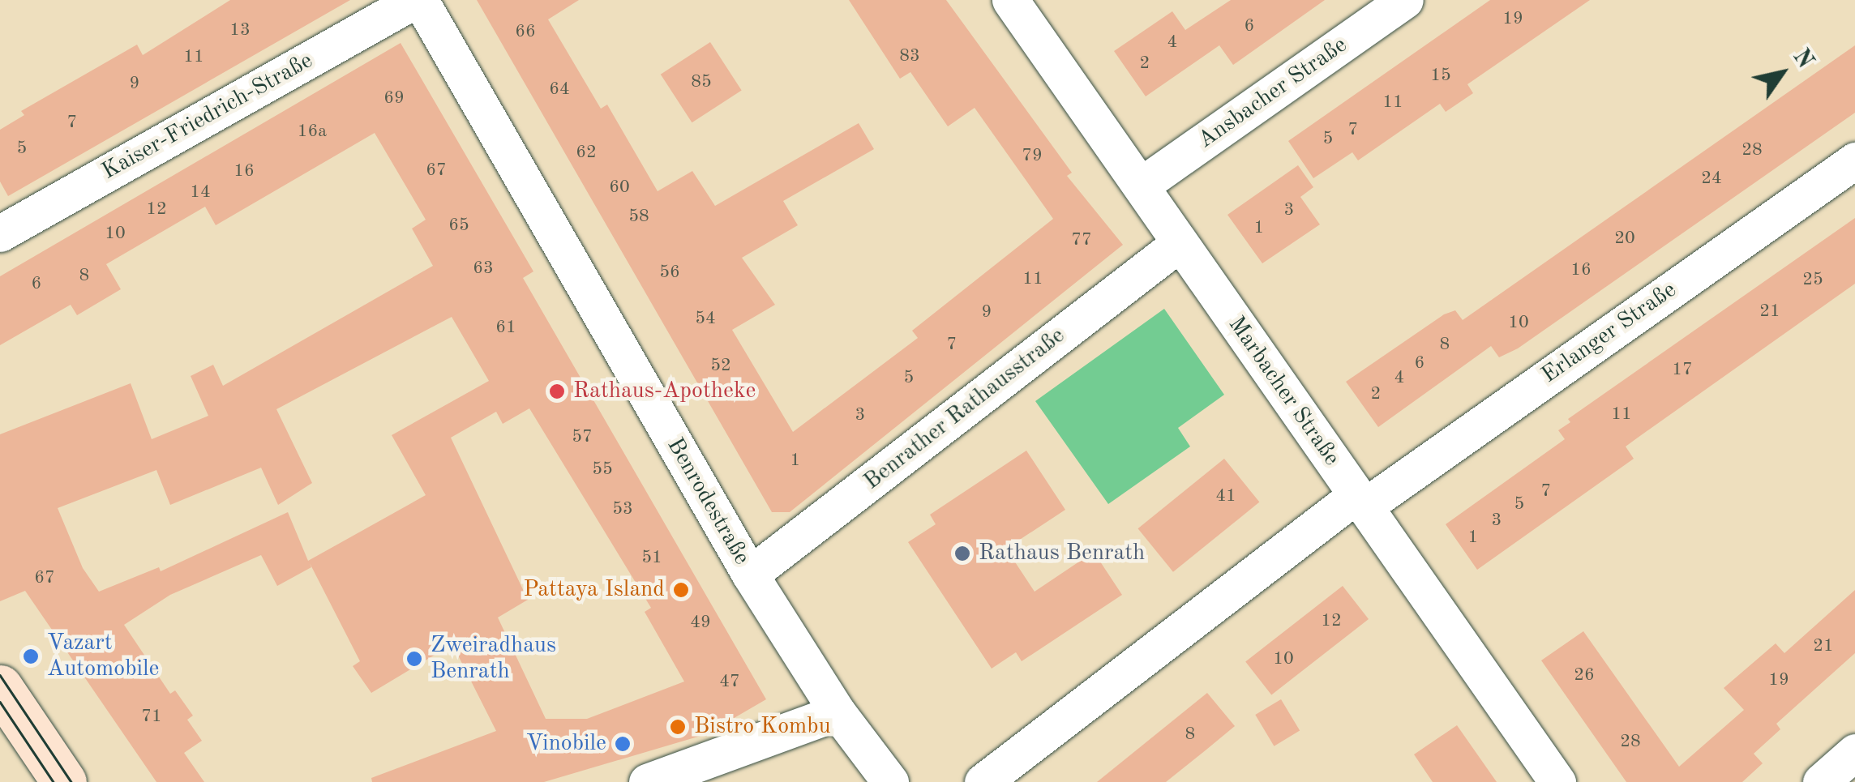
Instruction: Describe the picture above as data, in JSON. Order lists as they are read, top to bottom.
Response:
{
  "streets": {
    "street": [
      "Ansbacher Straße",
      "Kaiser-Friedrich-Straße",
      "Erlanger Straße",
      "Marbacher Straße",
      "Benrather Rathausstraße",
      "Benrodestraße"
    ]
  },
  "crossings": [
    ["Ansbacher Straße", "Marbacher Straße"],
    ["Kaiser-Friedrich-Straße", "Benrodestraße"],
    ["Erlanger Straße", "Marbacher Straße"],
    ["Marbacher Straße", "Benrather Rathausstraße"],
    ["Benrather Rathausstraße", "Benrodestraße"]
  ],
  "places": [
    "Rathaus-Apotheke",
    "Rathaus Benrath",
    "Pattaya Island",
    "Vazart Automobile",
    "Zweiradhaus Benrath",
    "Bistro Kombu",
    "Vinobile"
  ],
  "house_numbers": [
    "19",
    "6",
    "13",
    "66",
    "4",
    "83",
    "11",
    "2",
    "15",
    "85",
    "9",
    "64",
    "69",
    "11",
    "7",
    "7",
    "16a",
    "5",
    "5",
    "28",
    "62",
    "79",
    "67",
    "16",
    "24",
    "60",
    "14",
    "12",
    "3",
    "58",
    "65",
    "1",
    "10",
    "20",
    "77",
    "63",
    "16",
    "56",
    "8",
    "11",
    "25",
    "6",
    "21",
    "9",
    "54",
    "10",
    "61",
    "7",
    "8",
    "6",
    "52",
    "17",
    "5",
    "4",
    "2",
    "11",
    "3",
    "57",
    "1",
    "55",
    "7",
    "41",
    "5",
    "53",
    "3",
    "1",
    "51",
    "67",
    "12",
    "49",
    "21",
    "10",
    "26",
    "19",
    "47",
    "71",
    "8",
    "28"
  ],
  "north": "top right"
}
